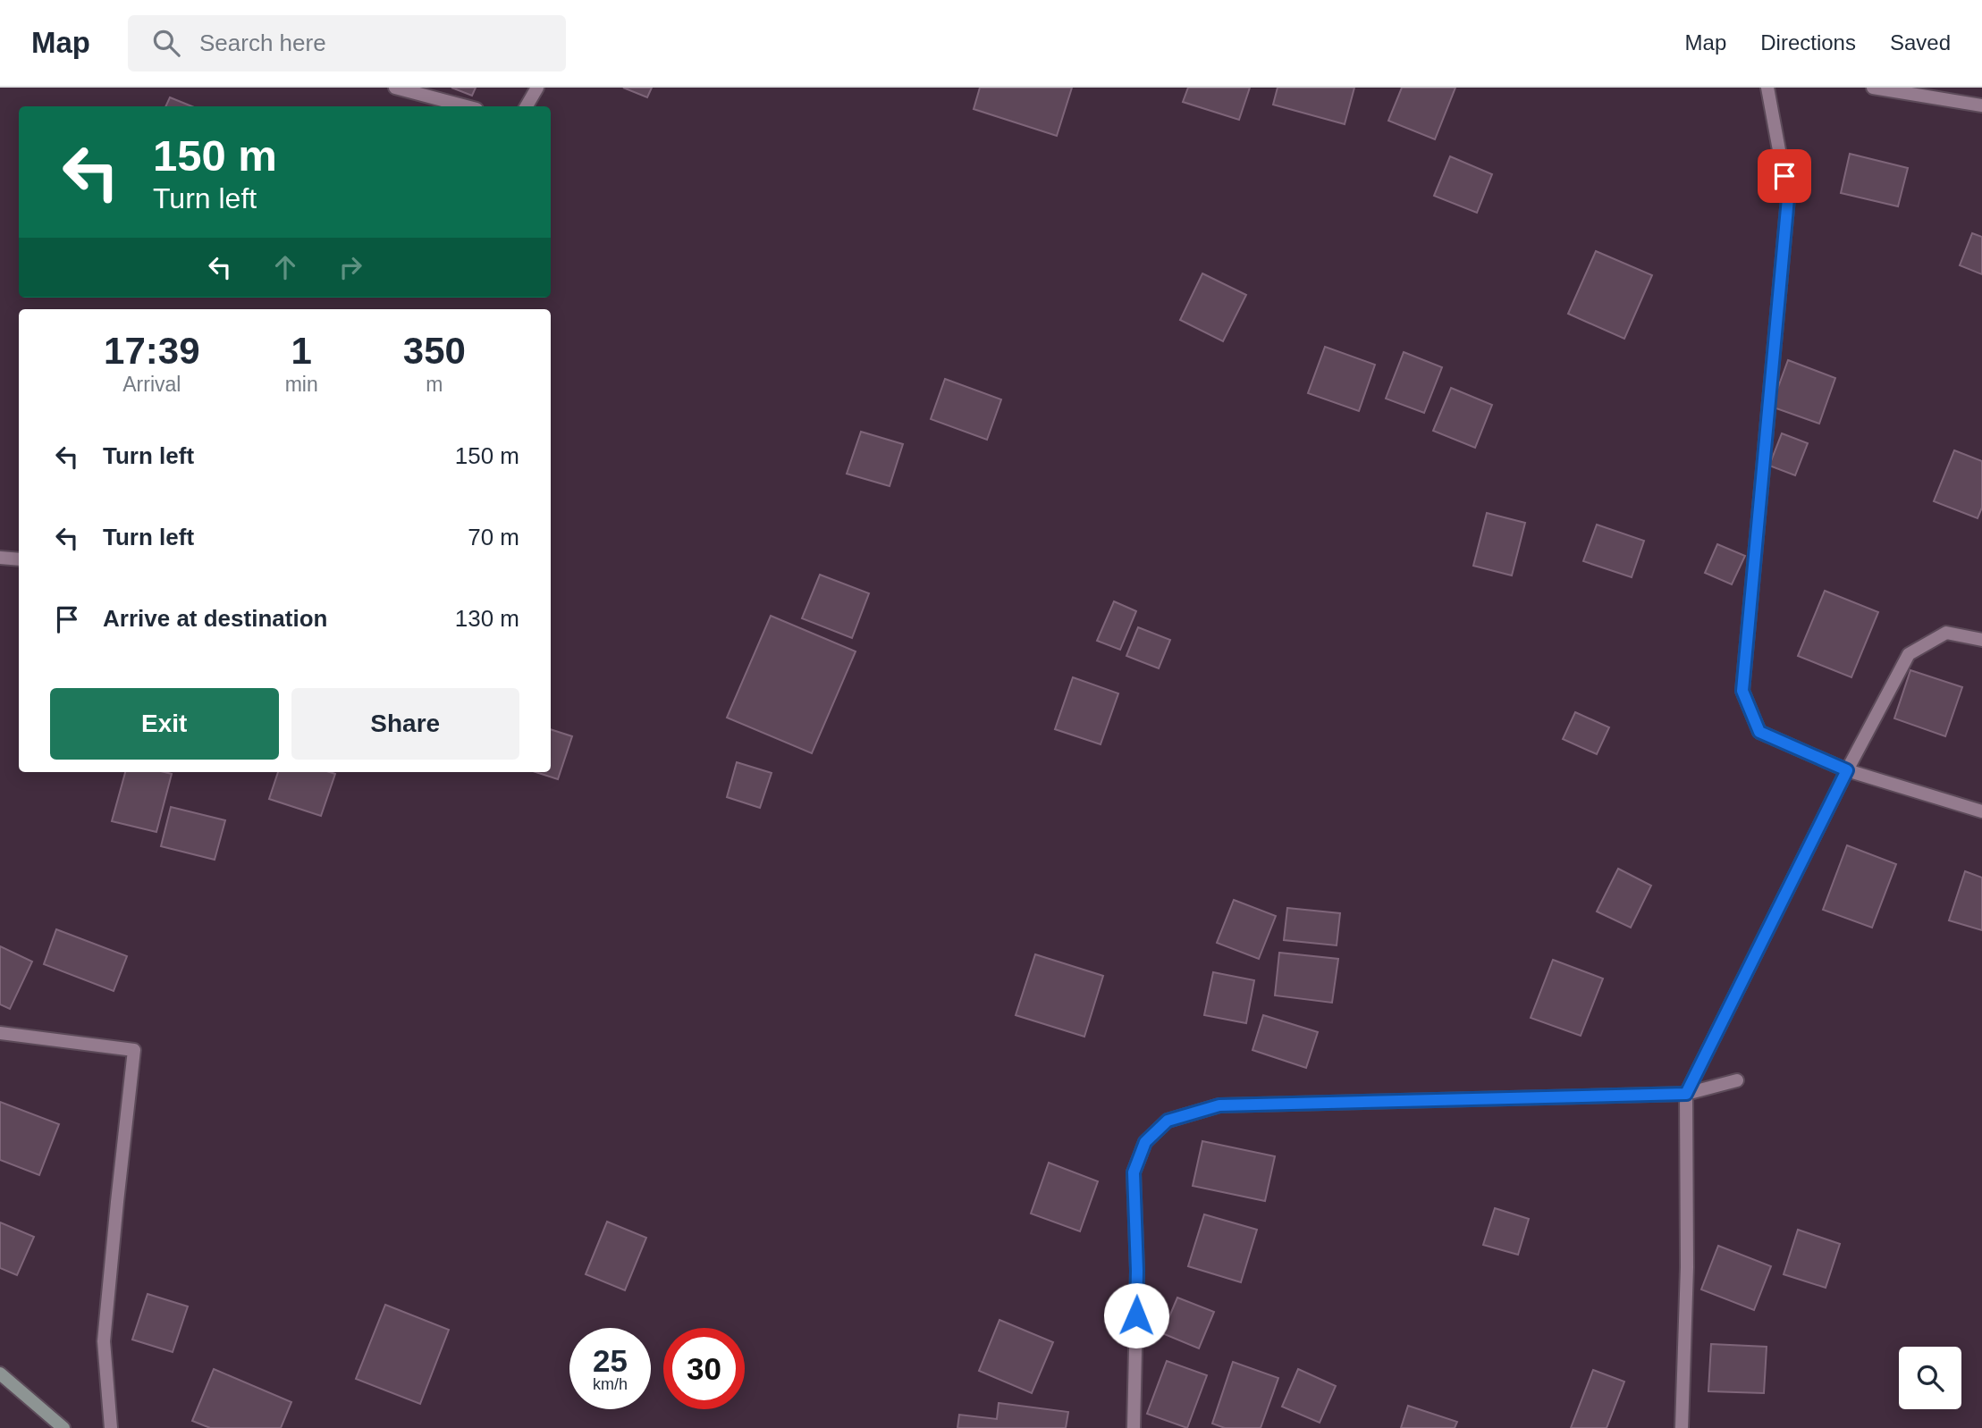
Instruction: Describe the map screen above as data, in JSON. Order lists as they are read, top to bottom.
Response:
{
  "page": {
    "header": "Map",
    "search": "Search here",
    "nav": ["Map", "Directions", "Saved"],
    "turn": ["150 m", "Turn left"],
    "eta": [
      "17:39",
      "Arrival",
      "1",
      "min",
      "350",
      "m"
    ],
    "list": [
      {
        "name": "Turn left",
        "value": "150 m"
      },
      {
        "name": "Turn left",
        "value": "70 m"
      },
      {
        "name": "Arrive at destination",
        "value": "130 m"
      }
    ],
    "buttons": ["Exit", "Share"],
    "speed": "25 km/h",
    "limit": "30"
  }
}
